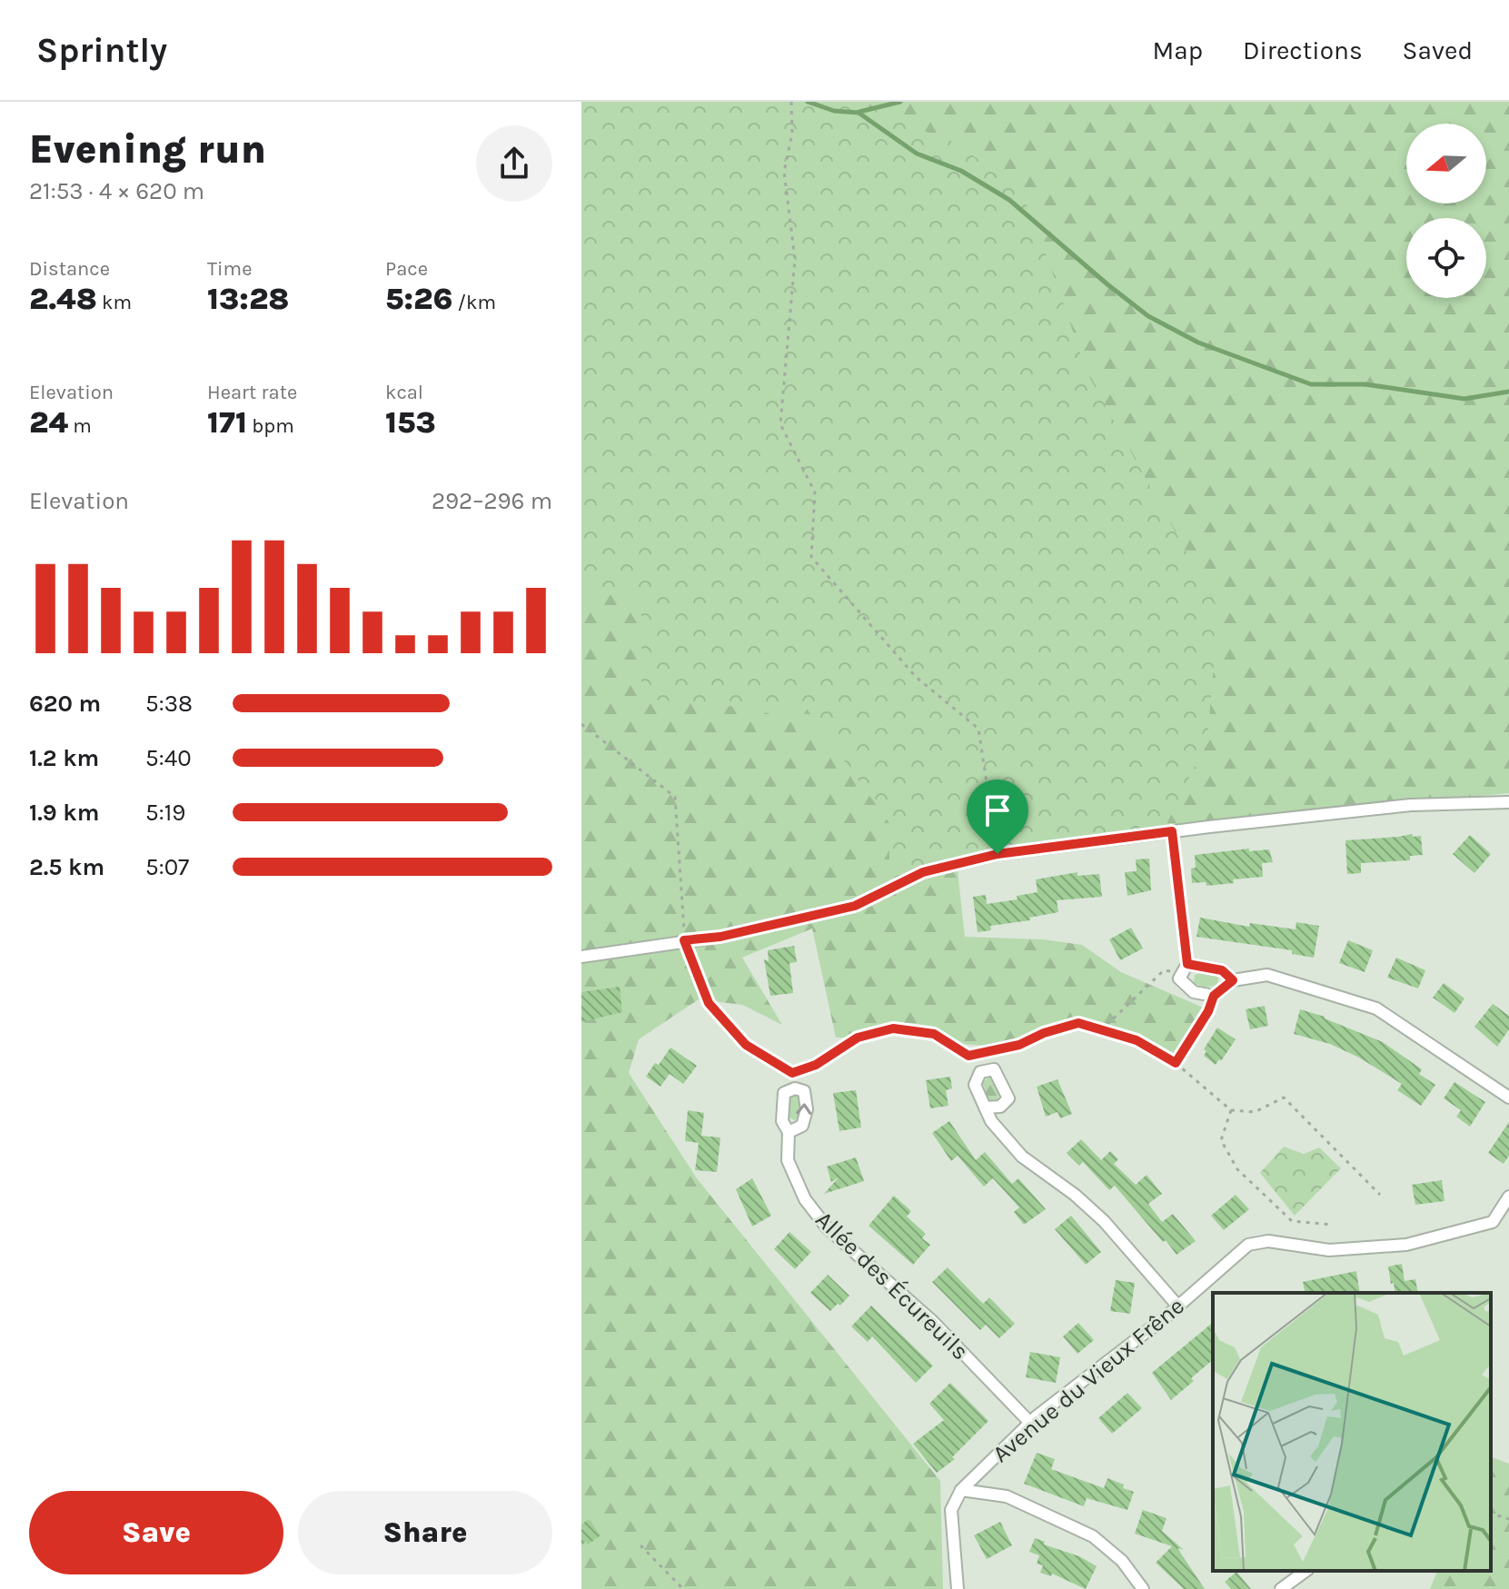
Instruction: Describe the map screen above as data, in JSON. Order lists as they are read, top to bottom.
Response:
{
  "streets": {
    "street": ["Allée des Écureuils", "Avenue du Vieux Frêne"]
  },
  "crossings": [
    ["Allée des Écureuils", "Avenue du Vieux Frêne"]
  ],
  "north": "left",
  "page": {
    "header": "Sprintly",
    "nav": ["Map", "Directions", "Saved"],
    "heading": ["Evening run", "21:53 · 4 × 620 m"],
    "stats": [
      ["Distance", "2.48 km"],
      ["Time", "13:28"],
      ["Pace", "5:26 /km"],
      ["Elevation", "24 m"],
      ["Heart rate", "171 bpm"],
      ["kcal", "153"]
    ],
    "chart": ["Elevation", "292–296 m"],
    "list": [
      {
        "name": "620 m",
        "note": "5:38"
      },
      {
        "name": "1.2 km",
        "note": "5:40"
      },
      {
        "name": "1.9 km",
        "note": "5:19"
      },
      {
        "name": "2.5 km",
        "note": "5:07"
      }
    ],
    "buttons": ["Save", "Share"]
  }
}
